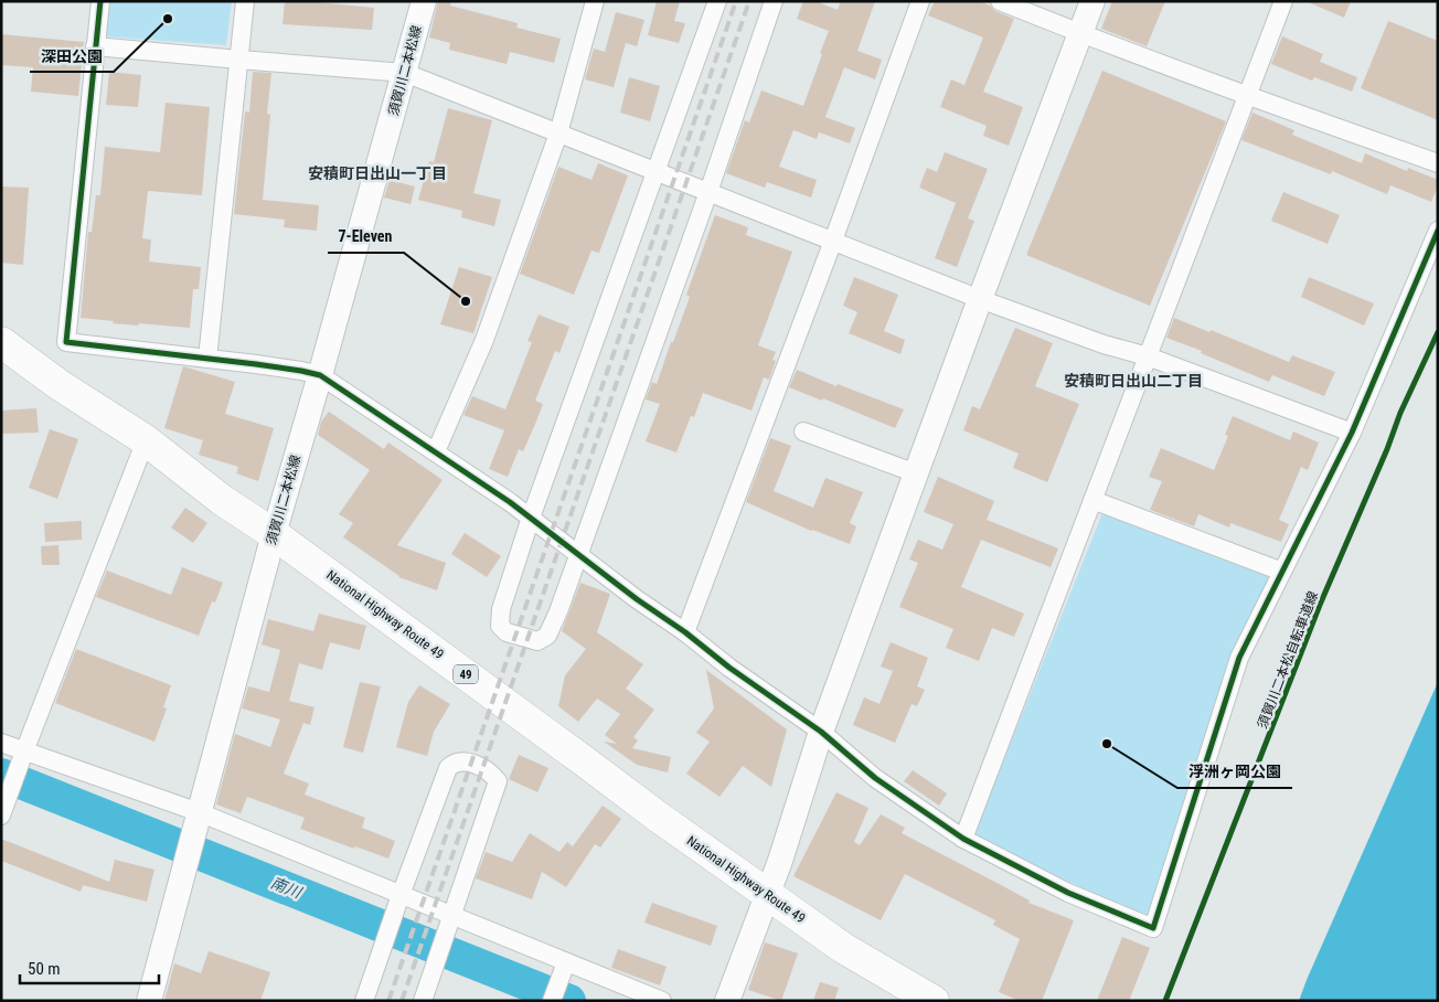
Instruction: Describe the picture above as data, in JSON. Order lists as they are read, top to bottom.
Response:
{
  "streets": {
    "highway": ["National Highway Route 49", "49"],
    "street": ["須賀川二本松線"],
    "cycle path": ["須賀川二本松自転車道線"]
  },
  "crossings": [
    ["須賀川二本松線", "National Highway Route 49"]
  ],
  "districts": ["安積町日出山一丁目", "安積町日出山二丁目"],
  "water": ["南川"],
  "places": ["深田公園", "7-Eleven", "浮洲ヶ岡公園"],
  "scale_bar": "50 m"
}
